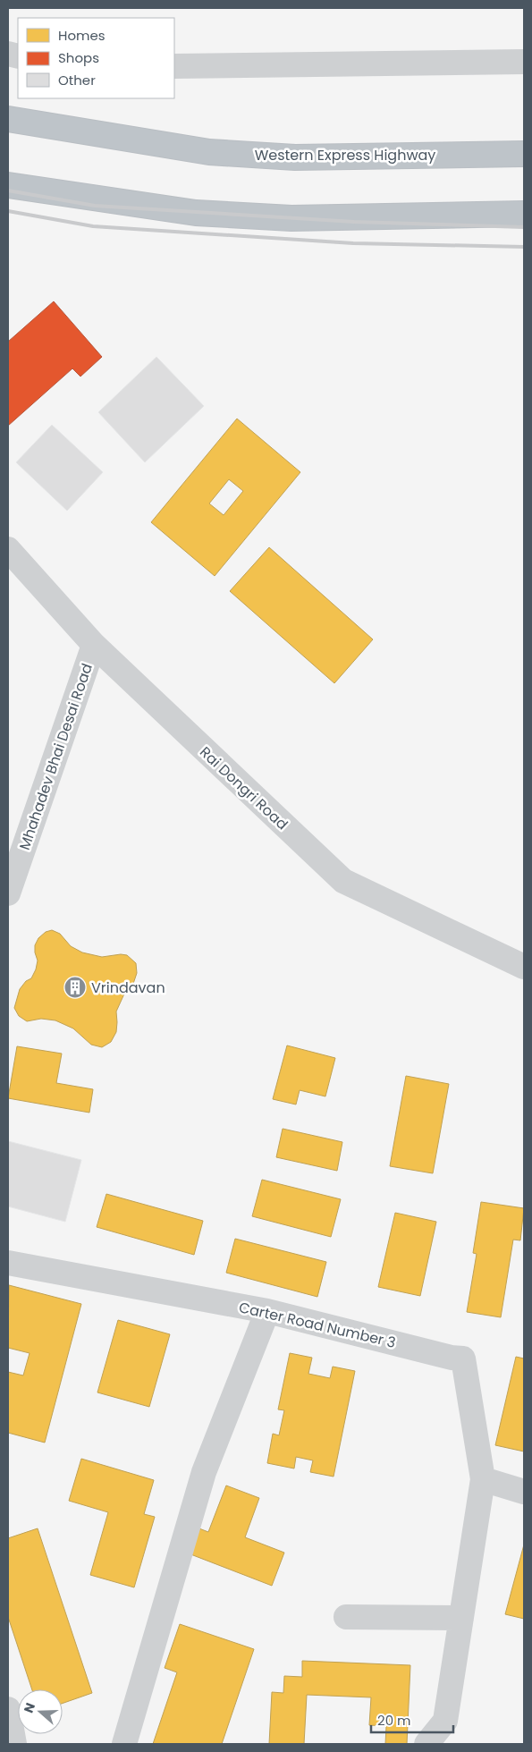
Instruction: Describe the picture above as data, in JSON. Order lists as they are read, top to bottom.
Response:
{
  "streets": {
    "highway": ["Western Express Highway"],
    "street": ["Mhahadev Bhai Desai Road", "Rai Dongri Road", "Carter Road Number 3"]
  },
  "crossings": [
    ["Mhahadev Bhai Desai Road", "Rai Dongri Road"]
  ],
  "places": {
    "building": ["Vrindavan"]
  },
  "legend": ["Homes", "Shops", "Other"],
  "scale_bar": "20 m",
  "north": "left"
}
